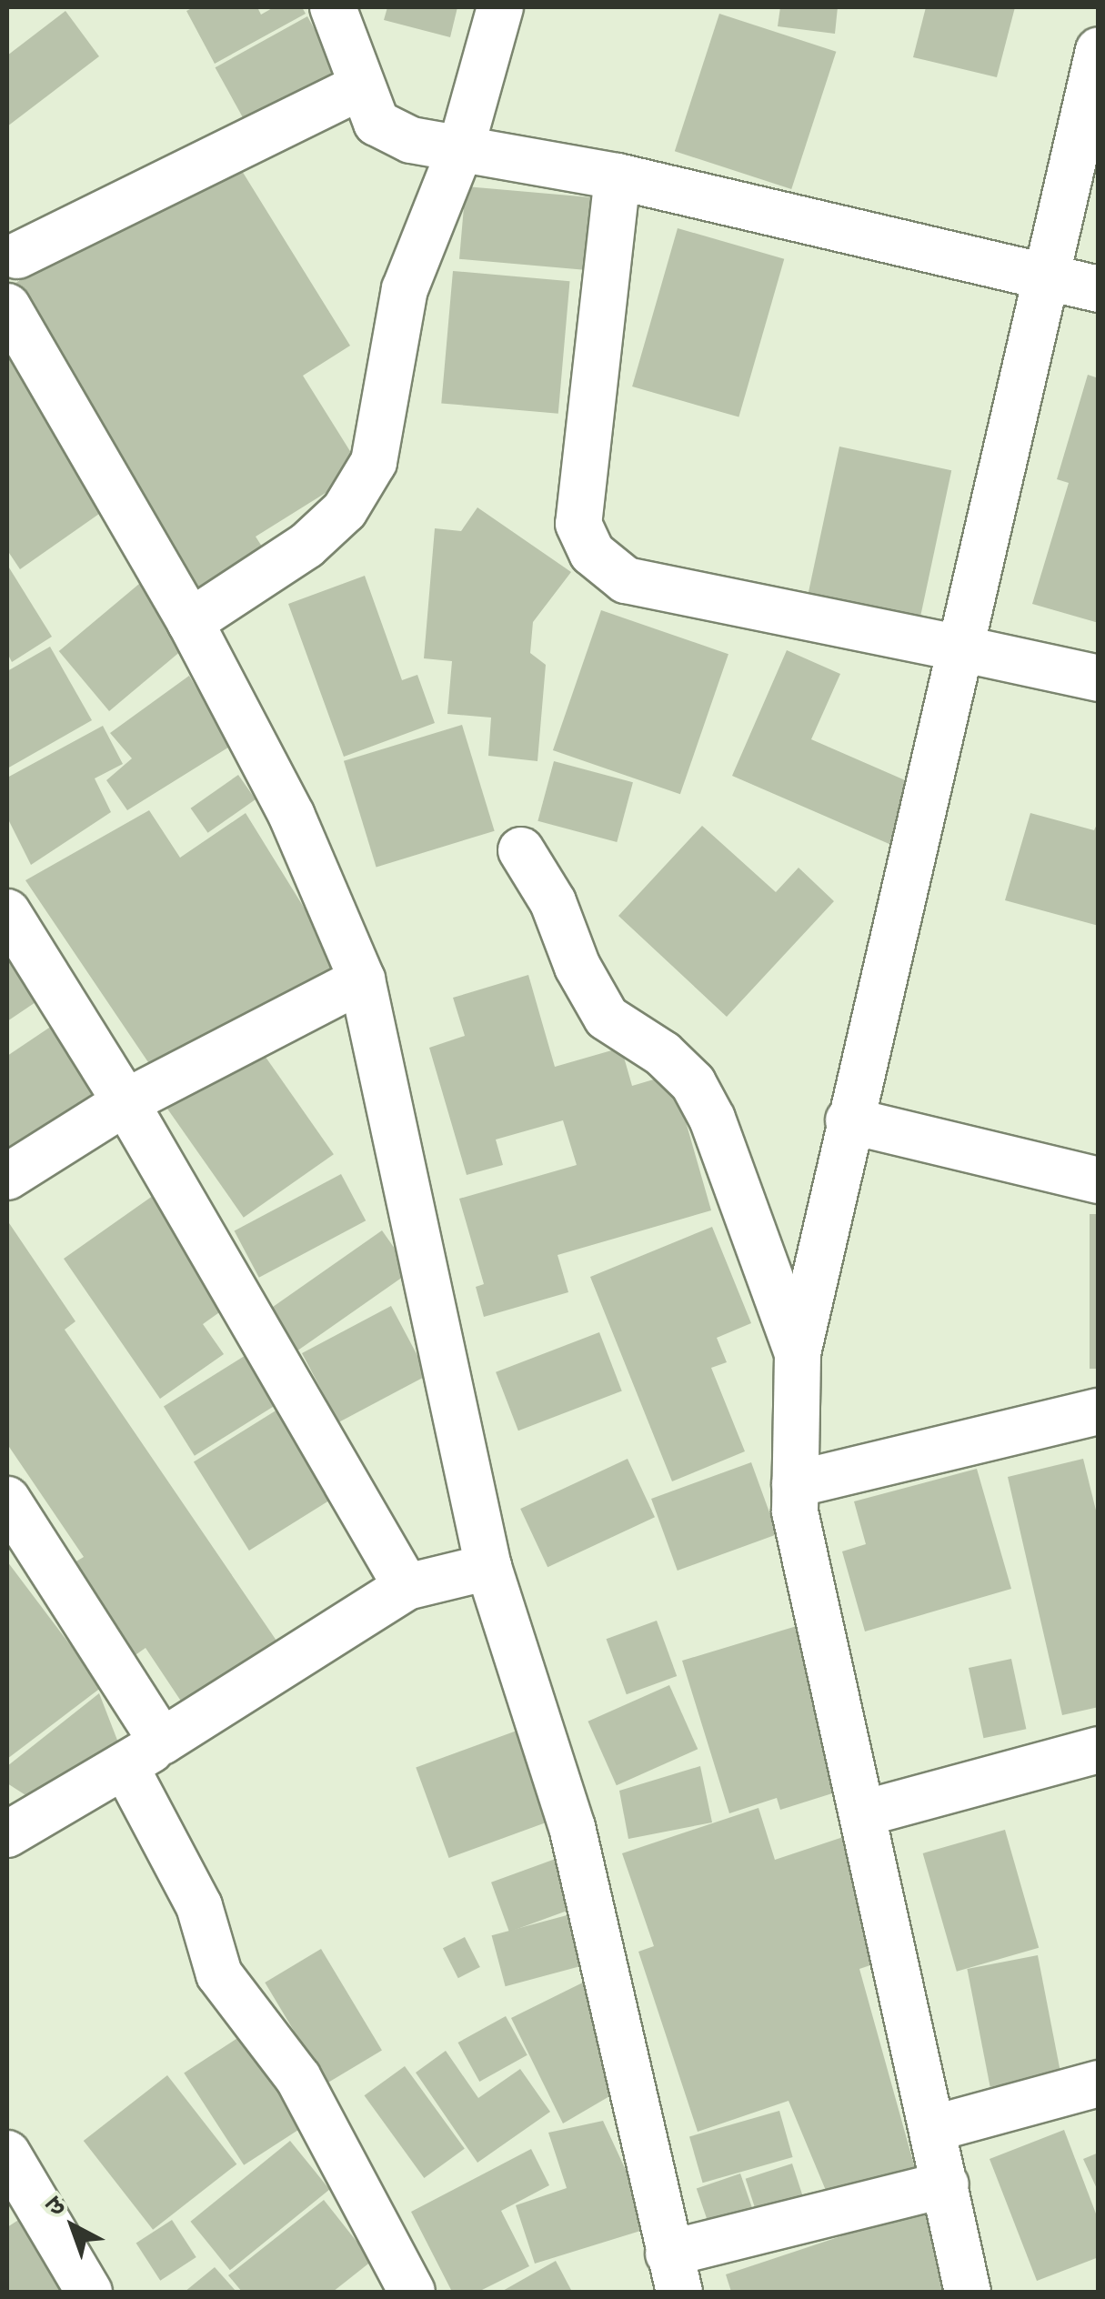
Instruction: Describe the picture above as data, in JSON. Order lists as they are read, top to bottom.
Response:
{
  "north": "top left"
}
